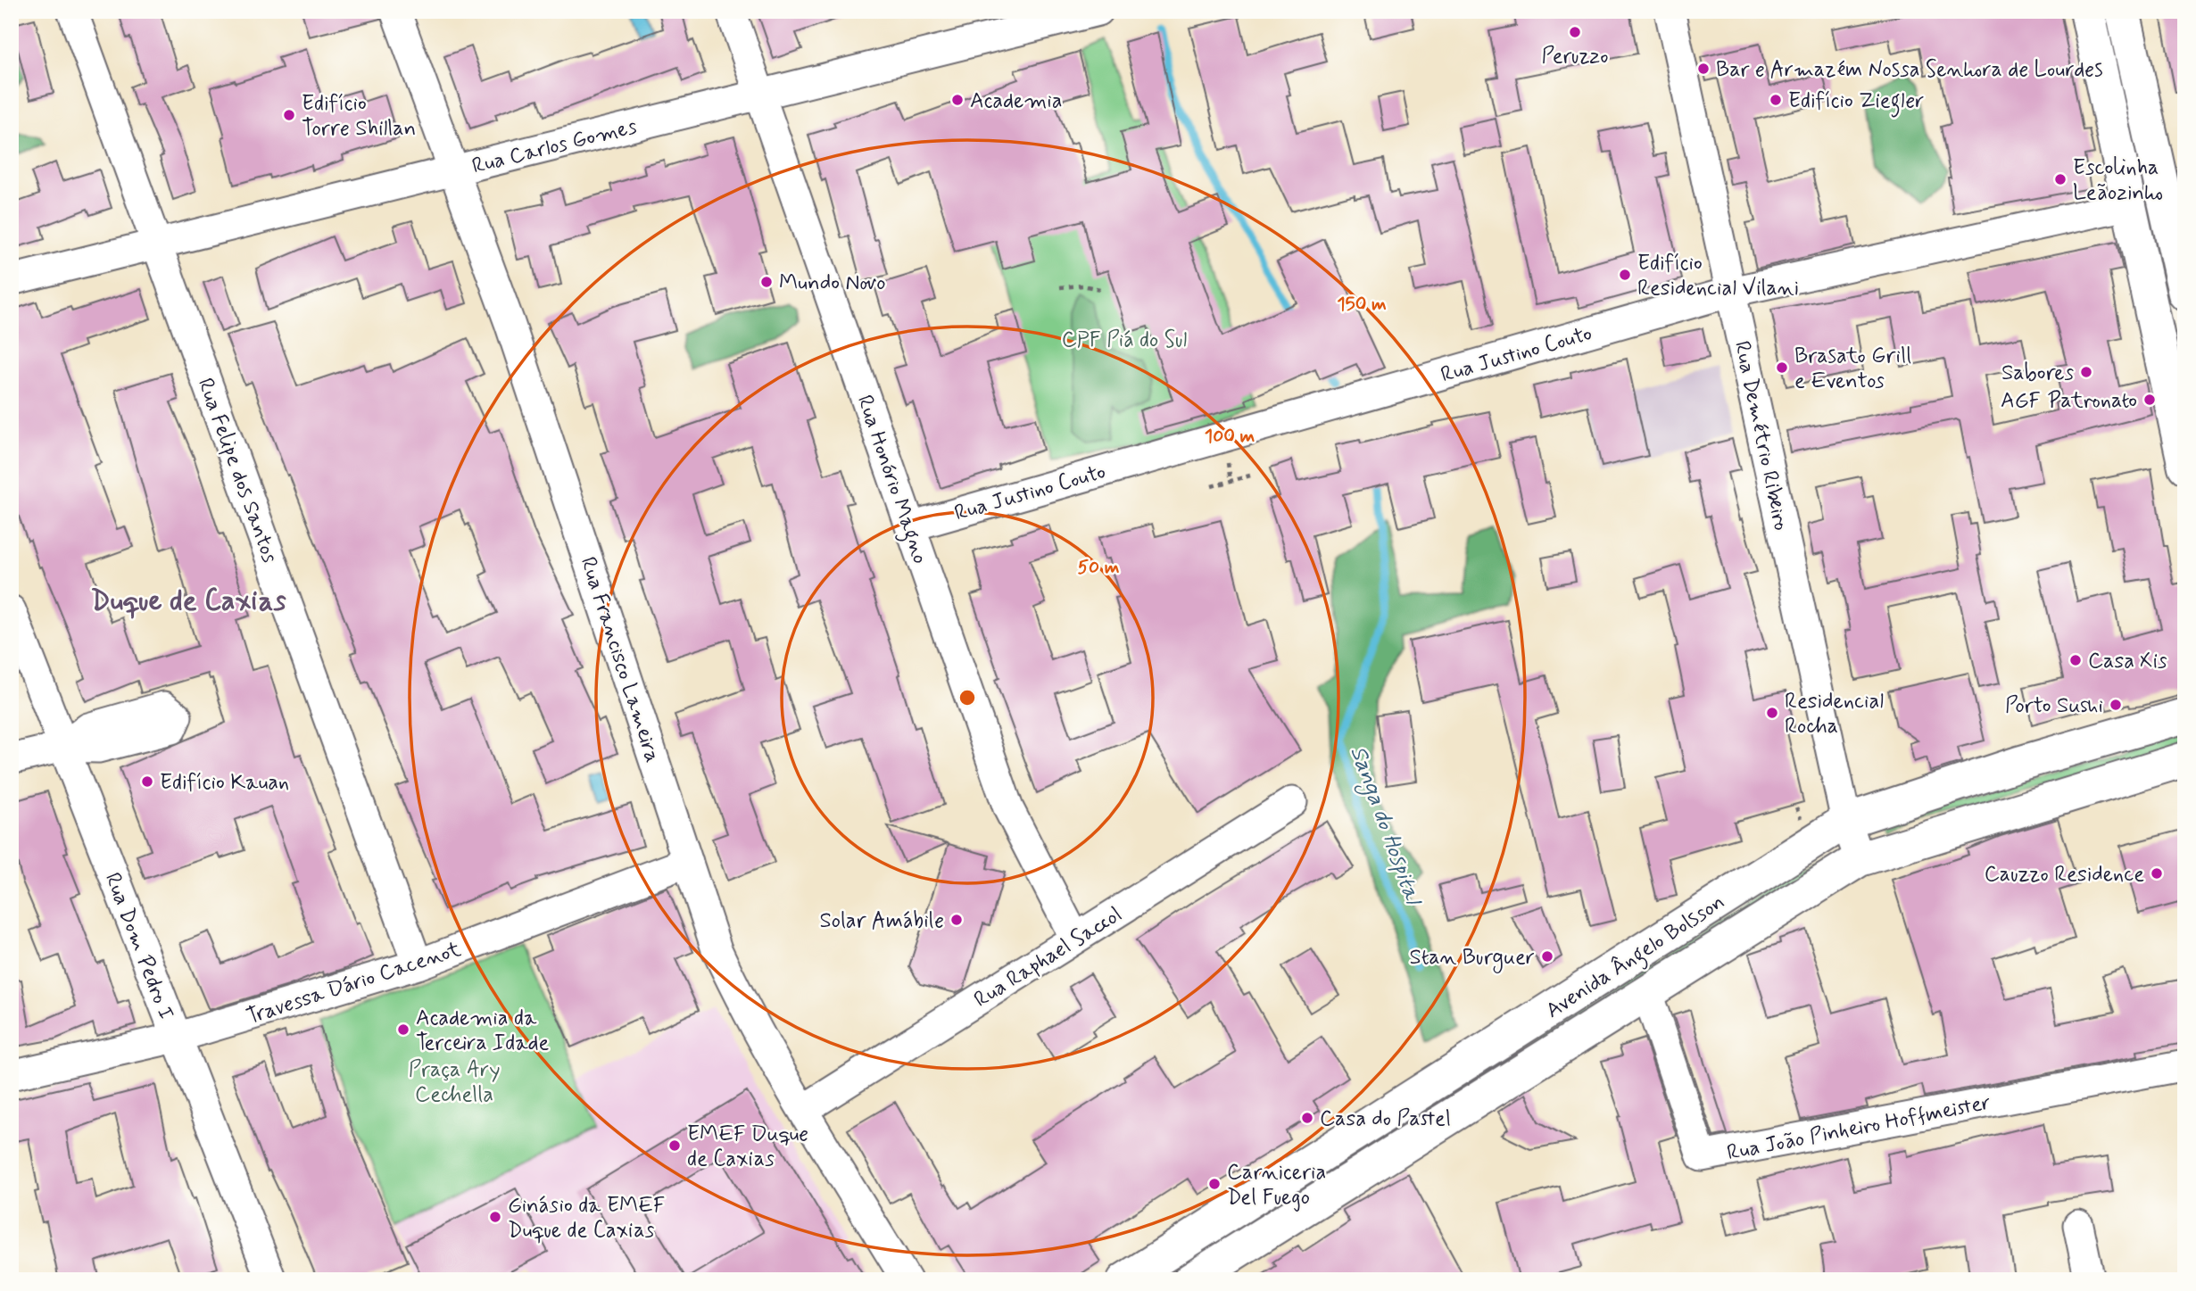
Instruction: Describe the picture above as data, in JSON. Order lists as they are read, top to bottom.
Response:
{
  "streets": {
    "main road": ["Avenida Ângelo Bolsson"],
    "street": [
      "Rua Carlos Gomes",
      "Rua Justino Couto",
      "Rua Demétrio Ribeiro",
      "Rua Felipe dos Santos",
      "Rua Honório Magno",
      "Rua Francisco Lameira",
      "Rua Dom Pedro I",
      "Rua Raphael Saccol",
      "Travessa Dário Cacenot",
      "Rua João Pinheiro Hoffmeister"
    ]
  },
  "crossings": [
    ["Rua Carlos Gomes", "Rua Felipe dos Santos"],
    ["Rua Carlos Gomes", "Rua Honório Magno"],
    ["Rua Carlos Gomes", "Rua Francisco Lameira"],
    ["Rua Justino Couto", "Rua Demétrio Ribeiro"],
    ["Rua Justino Couto", "Rua Honório Magno"],
    ["Rua Demétrio Ribeiro", "Avenida Ângelo Bolsson"],
    ["Rua Felipe dos Santos", "Travessa Dário Cacenot"],
    ["Rua Honório Magno", "Rua Raphael Saccol"],
    ["Rua Francisco Lameira", "Rua Raphael Saccol"],
    ["Rua Francisco Lameira", "Travessa Dário Cacenot"],
    ["Rua Dom Pedro I", "Travessa Dário Cacenot"],
    ["Avenida Ângelo Bolsson", "Rua João Pinheiro Hoffmeister"]
  ],
  "districts": ["Duque de Caxias"],
  "water": ["Sanga do Hospital"],
  "parks": ["CPF Piá do Sul", "Praça Ary Cechella"],
  "places": [
    "Peruzzo",
    "Bar e Armazém Nossa Senhora de Lourdes",
    "Academia",
    "Edifício Ziegler",
    "Edifício Torre Shillan",
    "Escolinha Leãozinho",
    "Edifício Residencial Vilani",
    "Mundo Novo",
    "Brasato Grill e Eventos",
    "Sabores",
    "AGF Patronato",
    "Casa Xis",
    "Porto Sushi",
    "Residencial Rocha",
    "Edifício Kauan",
    "Cauzzo Residence",
    "Solar Amábile",
    "Stan Burguer",
    "Academia da Terceira Idade",
    "Casa do Pastel",
    "EMEF Duque de Caxias",
    "Carniceria Del Fuego",
    "Ginásio da EMEF Duque de Caxias"
  ],
  "rings": ["150 m", "100 m", "50 m"]
}
